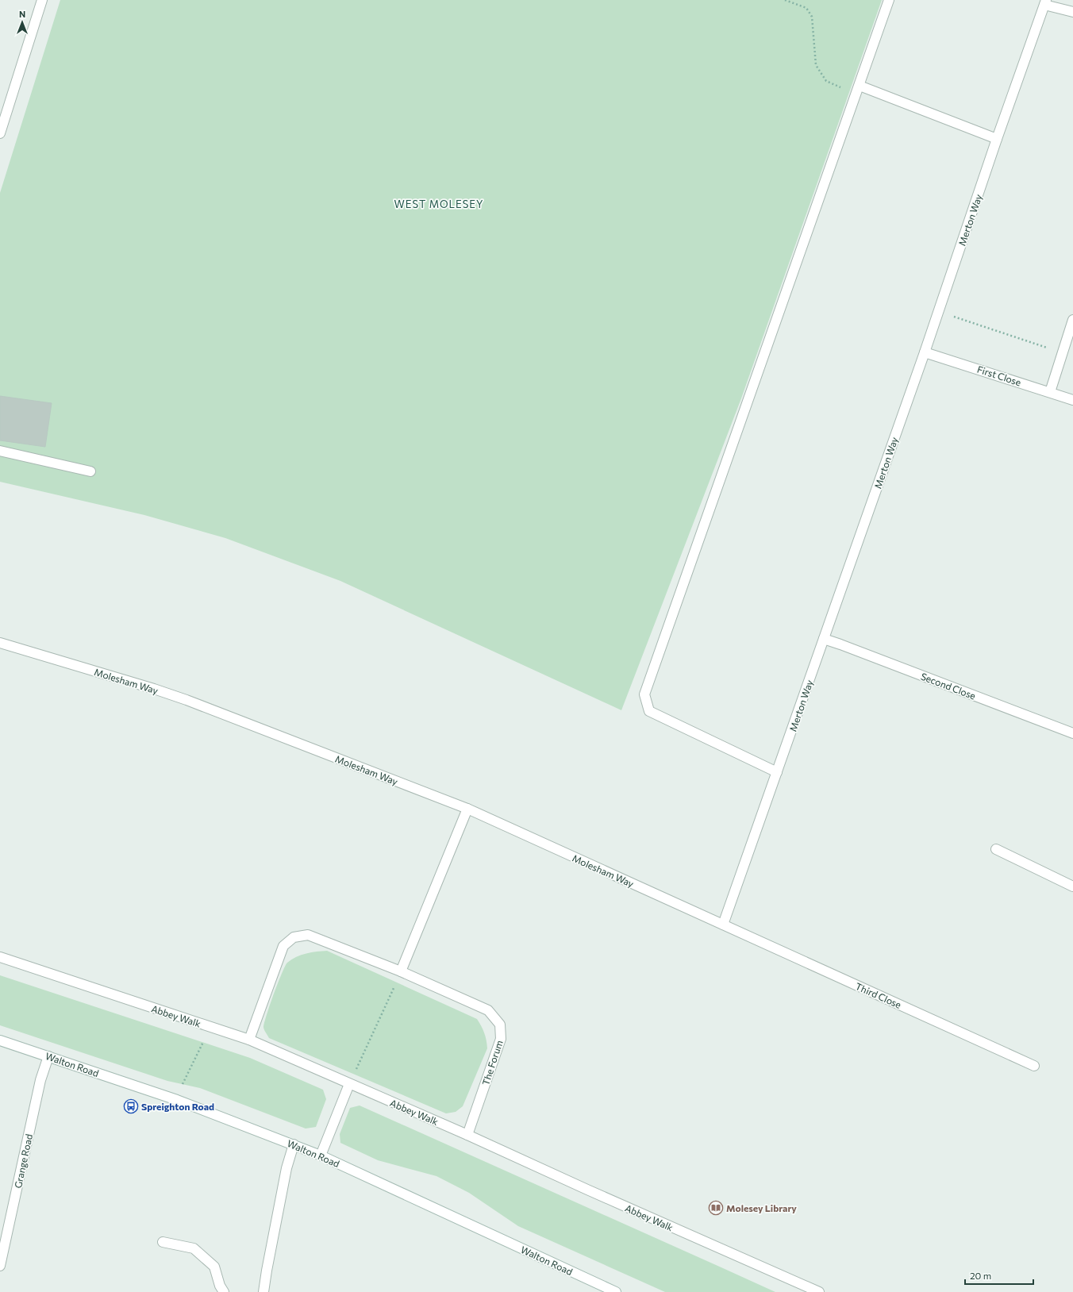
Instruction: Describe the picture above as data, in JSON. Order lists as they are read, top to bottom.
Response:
{
  "streets": {
    "street": [
      "Merton Way",
      "First Close",
      "Molesham Way",
      "Second Close",
      "Third Close",
      "Abbey Walk",
      "The Forum",
      "Walton Road",
      "Grange Road"
    ]
  },
  "crossings": [
    ["Merton Way", "First Close"],
    ["Merton Way", "Molesham Way"],
    ["Merton Way", "Second Close"],
    ["Merton Way", "Third Close"],
    ["Molesham Way", "Third Close"],
    ["Abbey Walk", "The Forum"],
    ["Walton Road", "Grange Road"]
  ],
  "districts": ["WEST MOLESEY"],
  "places": {
    "bus stop": ["Spreighton Road"],
    "library": ["Molesey Library"]
  },
  "scale_bar": "20 m",
  "north": "top"
}
